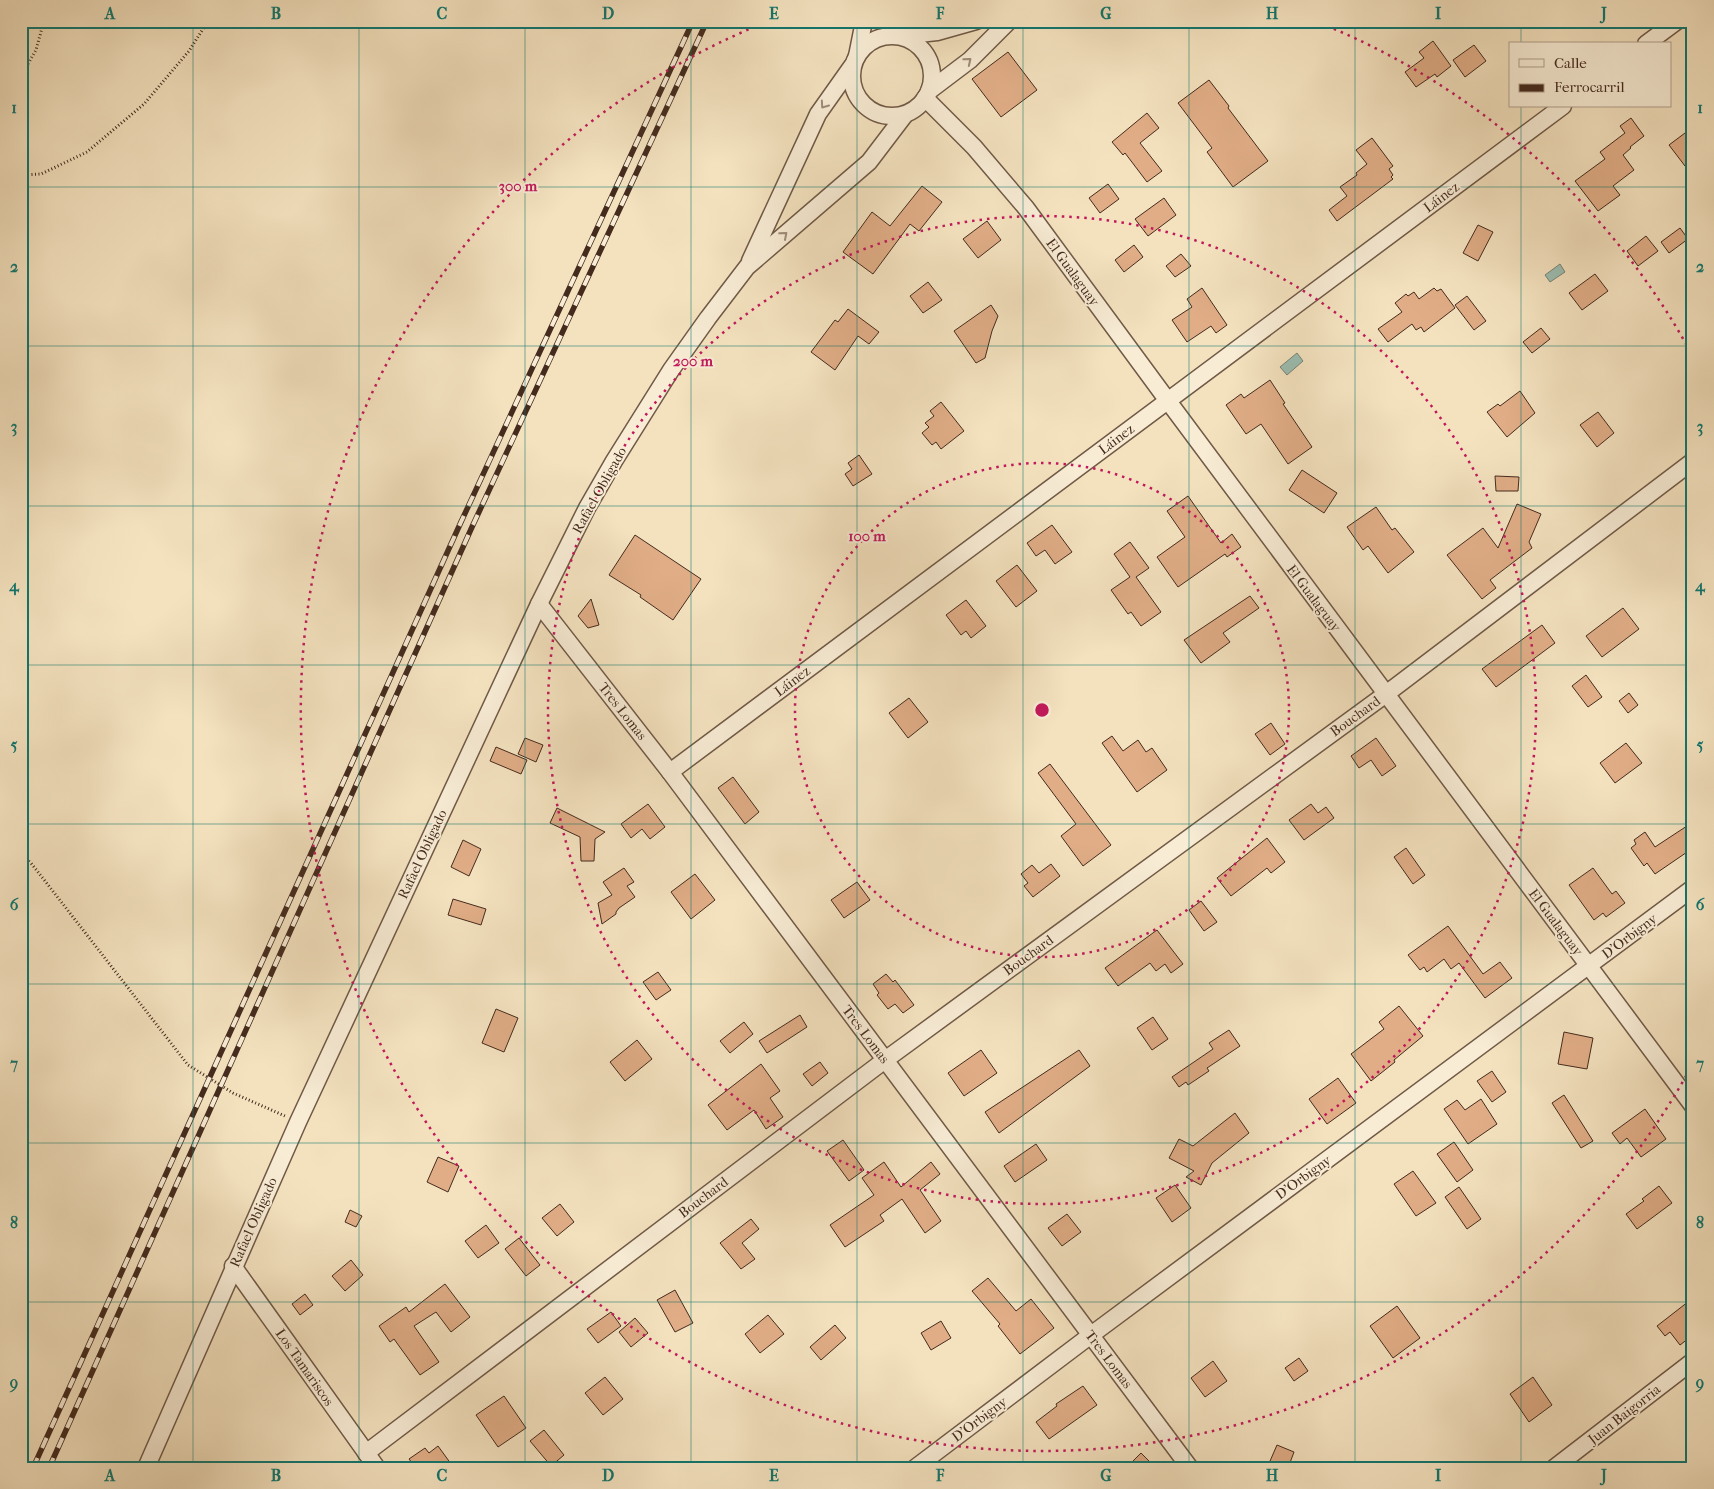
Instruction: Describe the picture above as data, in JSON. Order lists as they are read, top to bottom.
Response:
{
  "streets": {
    "street": [
      "Láinez",
      "El Gualaguay",
      "Rafael Obligado",
      "Tres Lomas",
      "Bouchard",
      "D'Orbigny",
      "Los Tamariscos",
      "Juan Baigorria"
    ]
  },
  "crossings": [
    ["Láinez", "El Gualaguay"],
    ["Láinez", "Tres Lomas"],
    ["El Gualaguay", "Rafael Obligado"],
    ["El Gualaguay", "Bouchard"],
    ["El Gualaguay", "D'Orbigny"],
    ["Rafael Obligado", "Tres Lomas"],
    ["Rafael Obligado", "Los Tamariscos"],
    ["Tres Lomas", "Bouchard"],
    ["Tres Lomas", "D'Orbigny"],
    ["Bouchard", "Los Tamariscos"]
  ],
  "legend": ["Calle", "Ferrocarril"],
  "grid": {
    "columns": [
      "A",
      "B",
      "C",
      "D",
      "E",
      "F",
      "G",
      "H",
      "I",
      "J"
    ],
    "rows": [
      "1",
      "2",
      "3",
      "4",
      "5",
      "6",
      "7",
      "8",
      "9"
    ]
  },
  "rings": ["300 m", "200 m", "100 m"]
}
